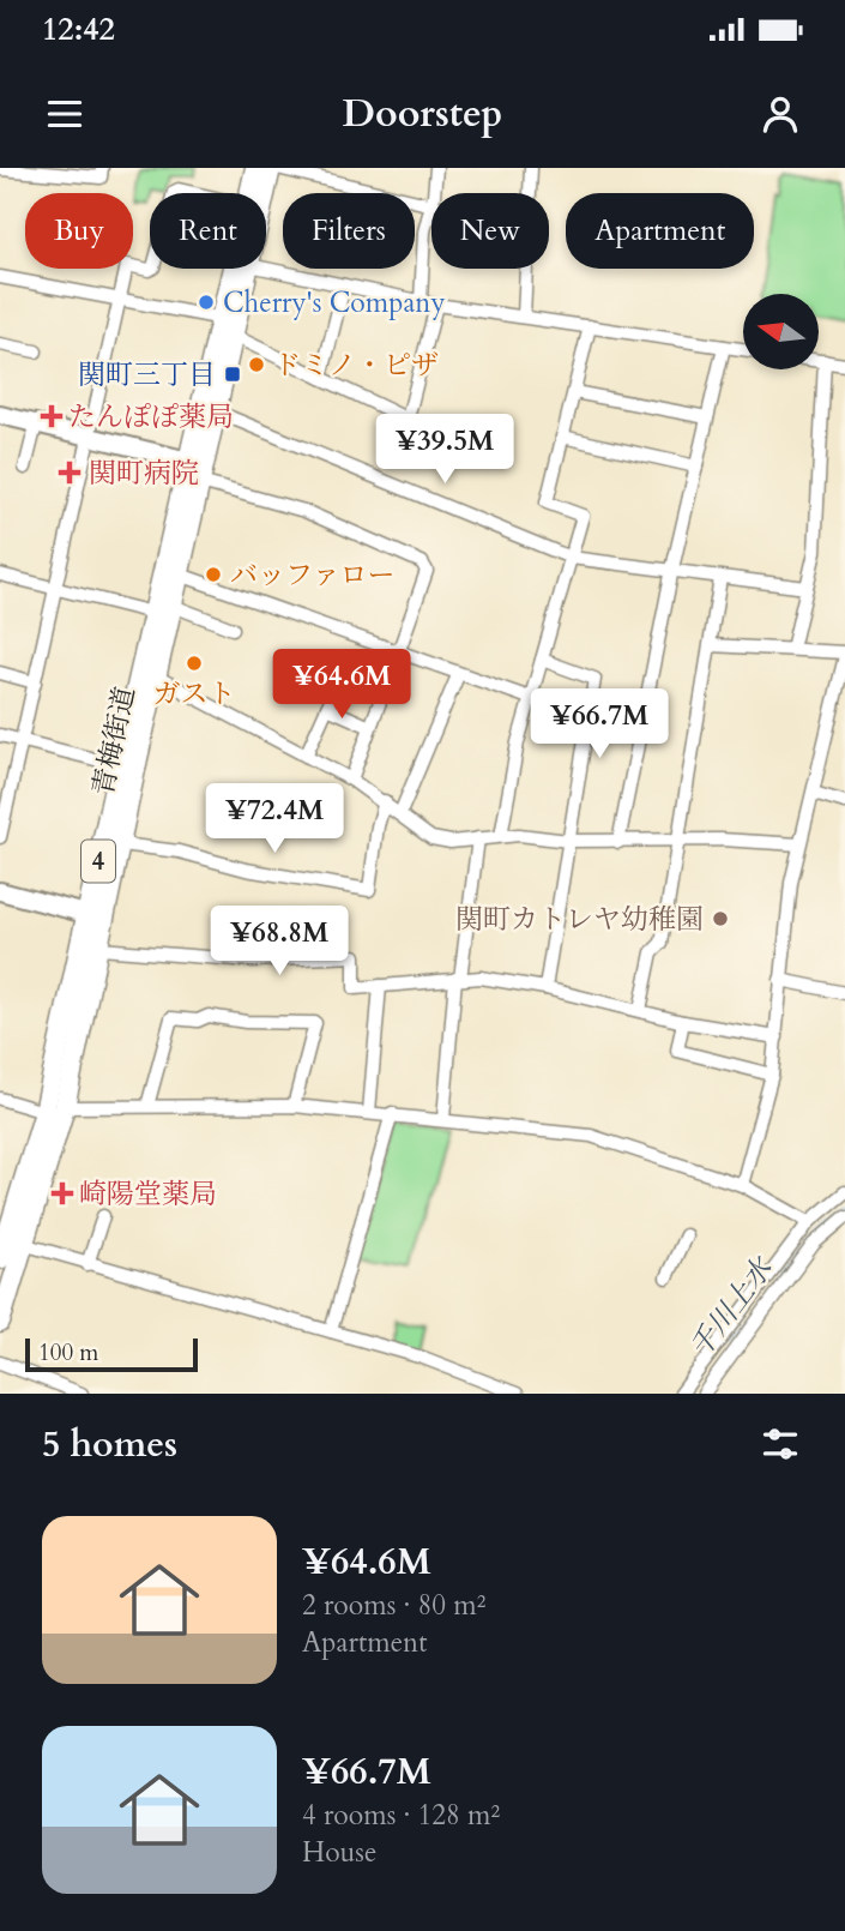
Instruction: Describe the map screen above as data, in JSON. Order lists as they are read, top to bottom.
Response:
{
  "streets": {
    "main road": ["青梅街道", "4"]
  },
  "water": ["千川上水"],
  "places": {
    "other": [
      "Cherry's Company",
      "ドミノ・ピザ",
      "バッファロー",
      "ガスト",
      "関町カトレヤ幼稚園"
    ],
    "transit": ["関町三丁目"],
    "health": ["たんぽぽ薬局", "関町病院", "崎陽堂薬局"]
  },
  "scale_bar": "100 m",
  "north": "left",
  "page": {
    "status": "12:42",
    "header": "Doorstep",
    "chip": [
      "Buy",
      "Rent",
      "Filters",
      "New",
      "Apartment"
    ],
    "price": [
      "¥39.5M",
      "¥64.6M",
      "¥66.7M",
      "¥72.4M",
      "¥68.8M"
    ],
    "scale": "100 m",
    "heading": "5 homes",
    "list": [
      {
        "name": "¥64.6M",
        "note": "2 rooms · 80 m² · Apartment"
      },
      {
        "name": "¥66.7M",
        "note": "4 rooms · 128 m² · House"
      }
    ]
  }
}
